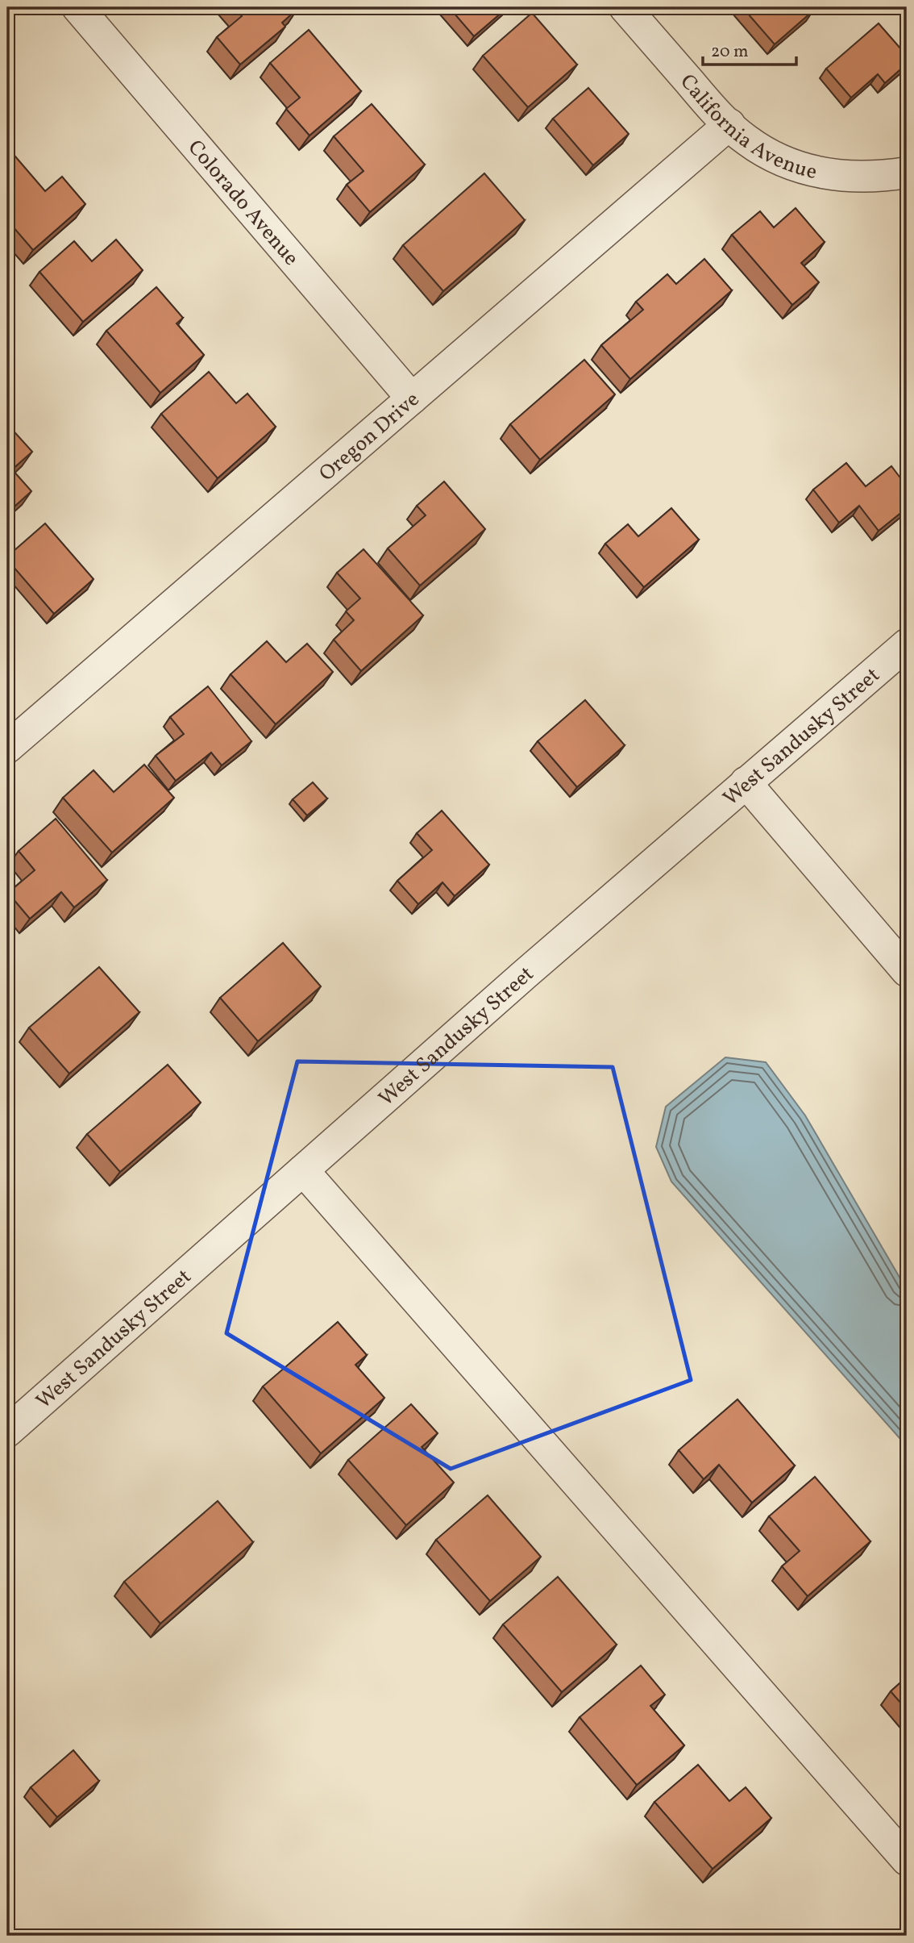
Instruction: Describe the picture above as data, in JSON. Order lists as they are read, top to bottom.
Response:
{
  "streets": {
    "street": [
      "California Avenue",
      "Colorado Avenue",
      "Oregon Drive",
      "West Sandusky Street"
    ]
  },
  "crossings": [
    ["California Avenue", "Oregon Drive"],
    ["Colorado Avenue", "Oregon Drive"]
  ],
  "scale_bar": "20 m"
}
